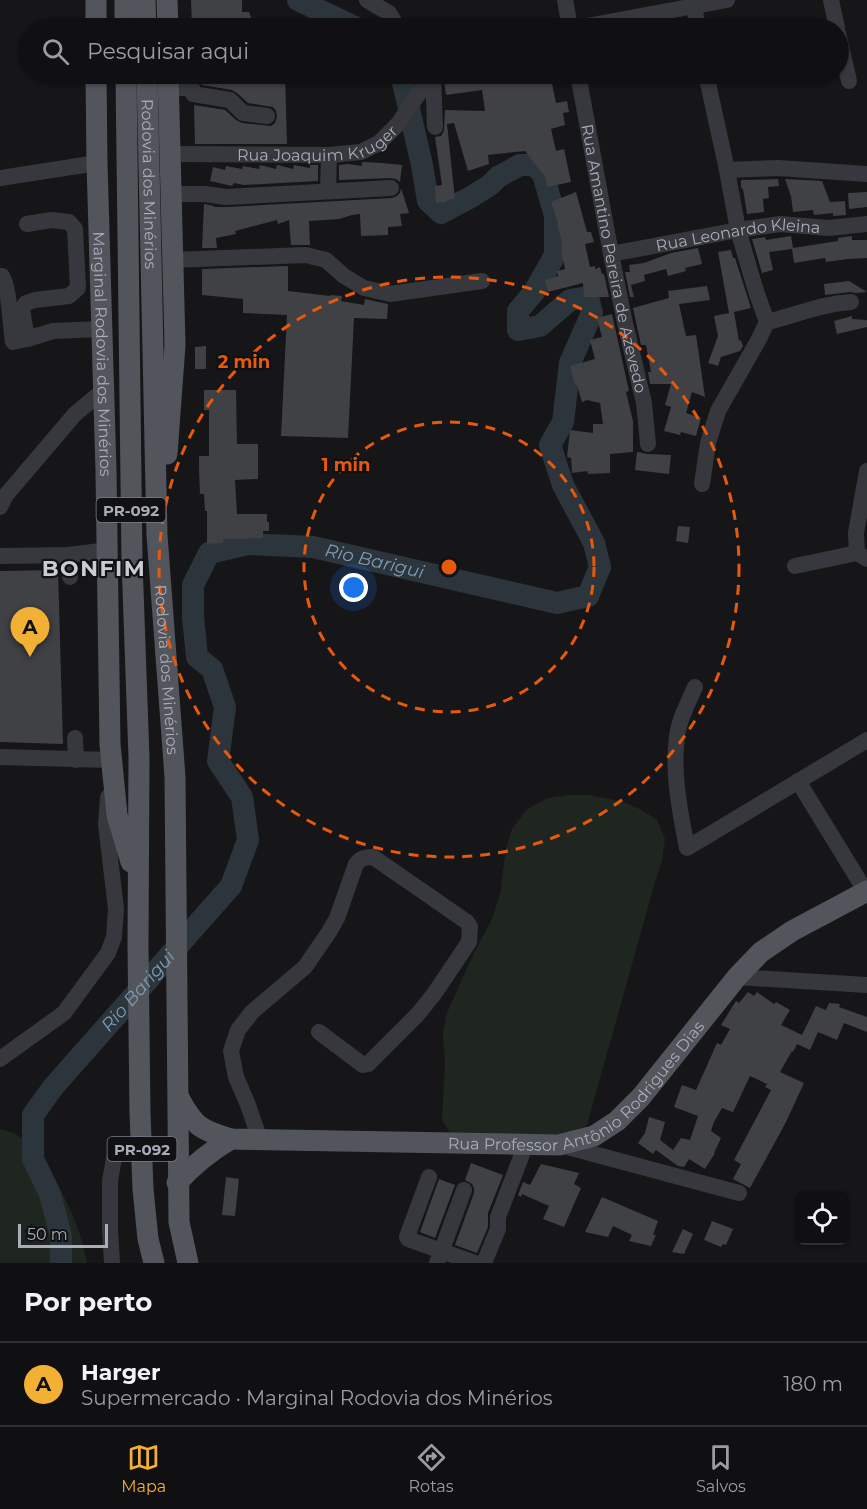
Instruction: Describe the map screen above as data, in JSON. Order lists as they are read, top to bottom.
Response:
{
  "streets": {
    "main road": [
      "Rodovia dos Minérios",
      "Marginal Rodovia dos Minérios",
      "PR-092",
      "Rua Professor Antônio Rodrigues Dias"
    ],
    "street": ["Rua Joaquim Kruger", "Rua Leonardo Kleina", "Rua Amantino Pereira de Azevedo"]
  },
  "crossings": [
    ["Rodovia dos Minérios", "Marginal Rodovia dos Minérios"],
    ["Rodovia dos Minérios", "Rua Professor Antônio Rodrigues Dias"],
    ["Rua Leonardo Kleina", "Rua Amantino Pereira de Azevedo"]
  ],
  "districts": ["BONFIM"],
  "water": ["Rio Barigui"],
  "scale_bar": "50 m",
  "page": {
    "search": "Pesquisar aqui",
    "pins": "A",
    "scale": "50 m",
    "heading": "Por perto",
    "list": [
      {
        "mark": "A",
        "name": "Harger",
        "note": "Supermercado · Marginal Rodovia dos Minérios",
        "value": "180 m"
      }
    ],
    "nav": ["Mapa", "Rotas", "Salvos"]
  },
  "rings": ["2 min", "1 min"]
}
